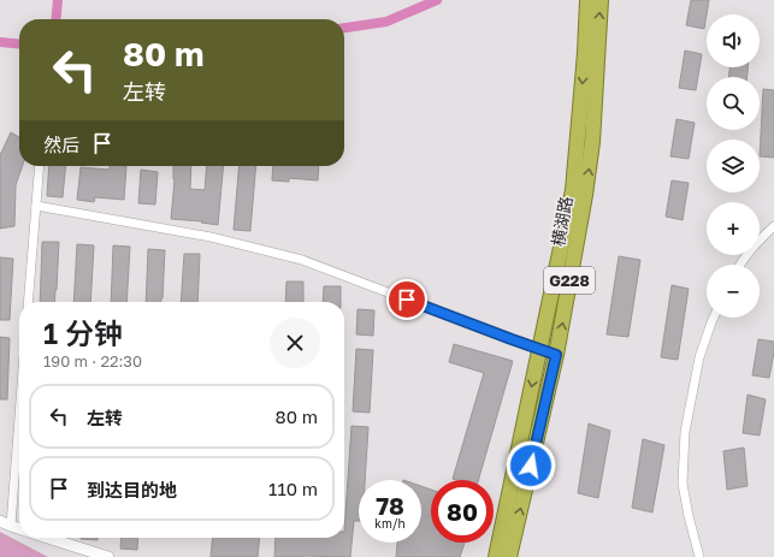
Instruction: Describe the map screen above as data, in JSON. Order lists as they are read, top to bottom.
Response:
{
  "streets": {
    "highway": ["横湖路", "G228"]
  },
  "page": {
    "map_buttons": ["+", "−"],
    "turn": ["80 m", "左转"],
    "then": "然后",
    "heading": ["1 分钟", "190 m · 22:30"],
    "list": [
      {
        "name": "左转",
        "value": "80 m"
      },
      {
        "name": "到达目的地",
        "value": "110 m"
      }
    ],
    "speed": "78 km/h",
    "limit": "80"
  }
}
